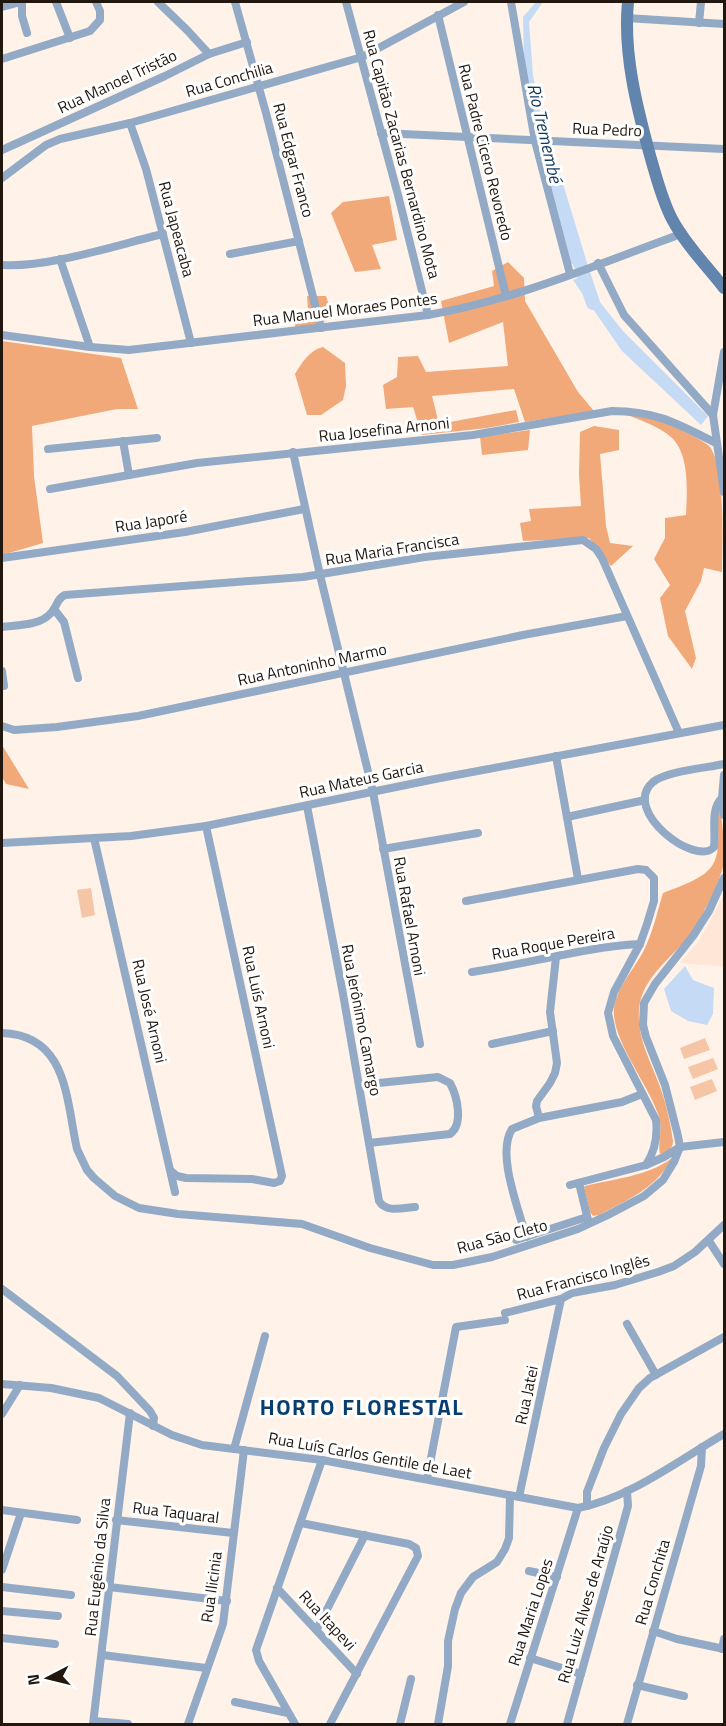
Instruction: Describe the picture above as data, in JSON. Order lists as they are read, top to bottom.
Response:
{
  "streets": {
    "street": [
      "Rua Conchilia",
      "Rua Manoel Tristão",
      "Rua Pedro",
      "Rua Padre Cicero Revoredo",
      "Rua Capitão Zacarias Bernardino Mota",
      "Rua Edgar Franco",
      "Rua Japeacaba",
      "Rua Manuel Moraes Pontes",
      "Rua Josefina Arnoni",
      "Rua Japoré",
      "Rua Maria Francisca",
      "Rua Antoninho Marmo",
      "Rua Mateus Garcia",
      "Rua Rafael Arnoni",
      "Rua Roque Pereira",
      "Rua Luís Arnoni",
      "Rua José Arnoni",
      "Rua Jerônimo Camargo",
      "Rua São Cleto",
      "Rua Francisco Inglês",
      "Rua Jatei",
      "Rua Luís Carlos Gentile de Laet",
      "Rua Taquaral",
      "Rua Eugênio da Silva",
      "Rua Conchita",
      "Rua Ilicinia",
      "Rua Luiz Alves de Araújo",
      "Rua Maria Lopes",
      "Rua Itapevi"
    ]
  },
  "crossings": [
    ["Rua Conchilia", "Rua Padre Cicero Revoredo"],
    ["Rua Conchilia", "Rua Capitão Zacarias Bernardino Mota"],
    ["Rua Conchilia", "Rua Edgar Franco"],
    ["Rua Conchilia", "Rua Japeacaba"],
    ["Rua Manoel Tristão", "Rua Edgar Franco"],
    ["Rua Pedro", "Rua Padre Cicero Revoredo"],
    ["Rua Pedro", "Rua Capitão Zacarias Bernardino Mota"],
    ["Rua Padre Cicero Revoredo", "Rua Manuel Moraes Pontes"],
    ["Rua Capitão Zacarias Bernardino Mota", "Rua Manuel Moraes Pontes"],
    ["Rua Edgar Franco", "Rua Manuel Moraes Pontes"],
    ["Rua Japeacaba", "Rua Manuel Moraes Pontes"],
    ["Rua Josefina Arnoni", "Rua Rafael Arnoni"],
    ["Rua Japoré", "Rua Rafael Arnoni"],
    ["Rua Maria Francisca", "Rua Antoninho Marmo"],
    ["Rua Maria Francisca", "Rua Mateus Garcia"],
    ["Rua Maria Francisca", "Rua Rafael Arnoni"],
    ["Rua Antoninho Marmo", "Rua Rafael Arnoni"],
    ["Rua Mateus Garcia", "Rua Rafael Arnoni"],
    ["Rua Mateus Garcia", "Rua Luís Arnoni"],
    ["Rua Mateus Garcia", "Rua José Arnoni"],
    ["Rua Mateus Garcia", "Rua Jerônimo Camargo"],
    ["Rua Luís Arnoni", "Rua José Arnoni"],
    ["Rua Francisco Inglês", "Rua Jatei"],
    ["Rua Francisco Inglês", "Rua Luís Carlos Gentile de Laet"],
    ["Rua Jatei", "Rua Luís Carlos Gentile de Laet"],
    ["Rua Luís Carlos Gentile de Laet", "Rua Eugênio da Silva"],
    ["Rua Luís Carlos Gentile de Laet", "Rua Ilicinia"],
    ["Rua Luís Carlos Gentile de Laet", "Rua Maria Lopes"],
    ["Rua Taquaral", "Rua Eugênio da Silva"],
    ["Rua Taquaral", "Rua Ilicinia"]
  ],
  "districts": ["HORTO FLORESTAL"],
  "water": ["Rio Tremembé"],
  "north": "left"
}
